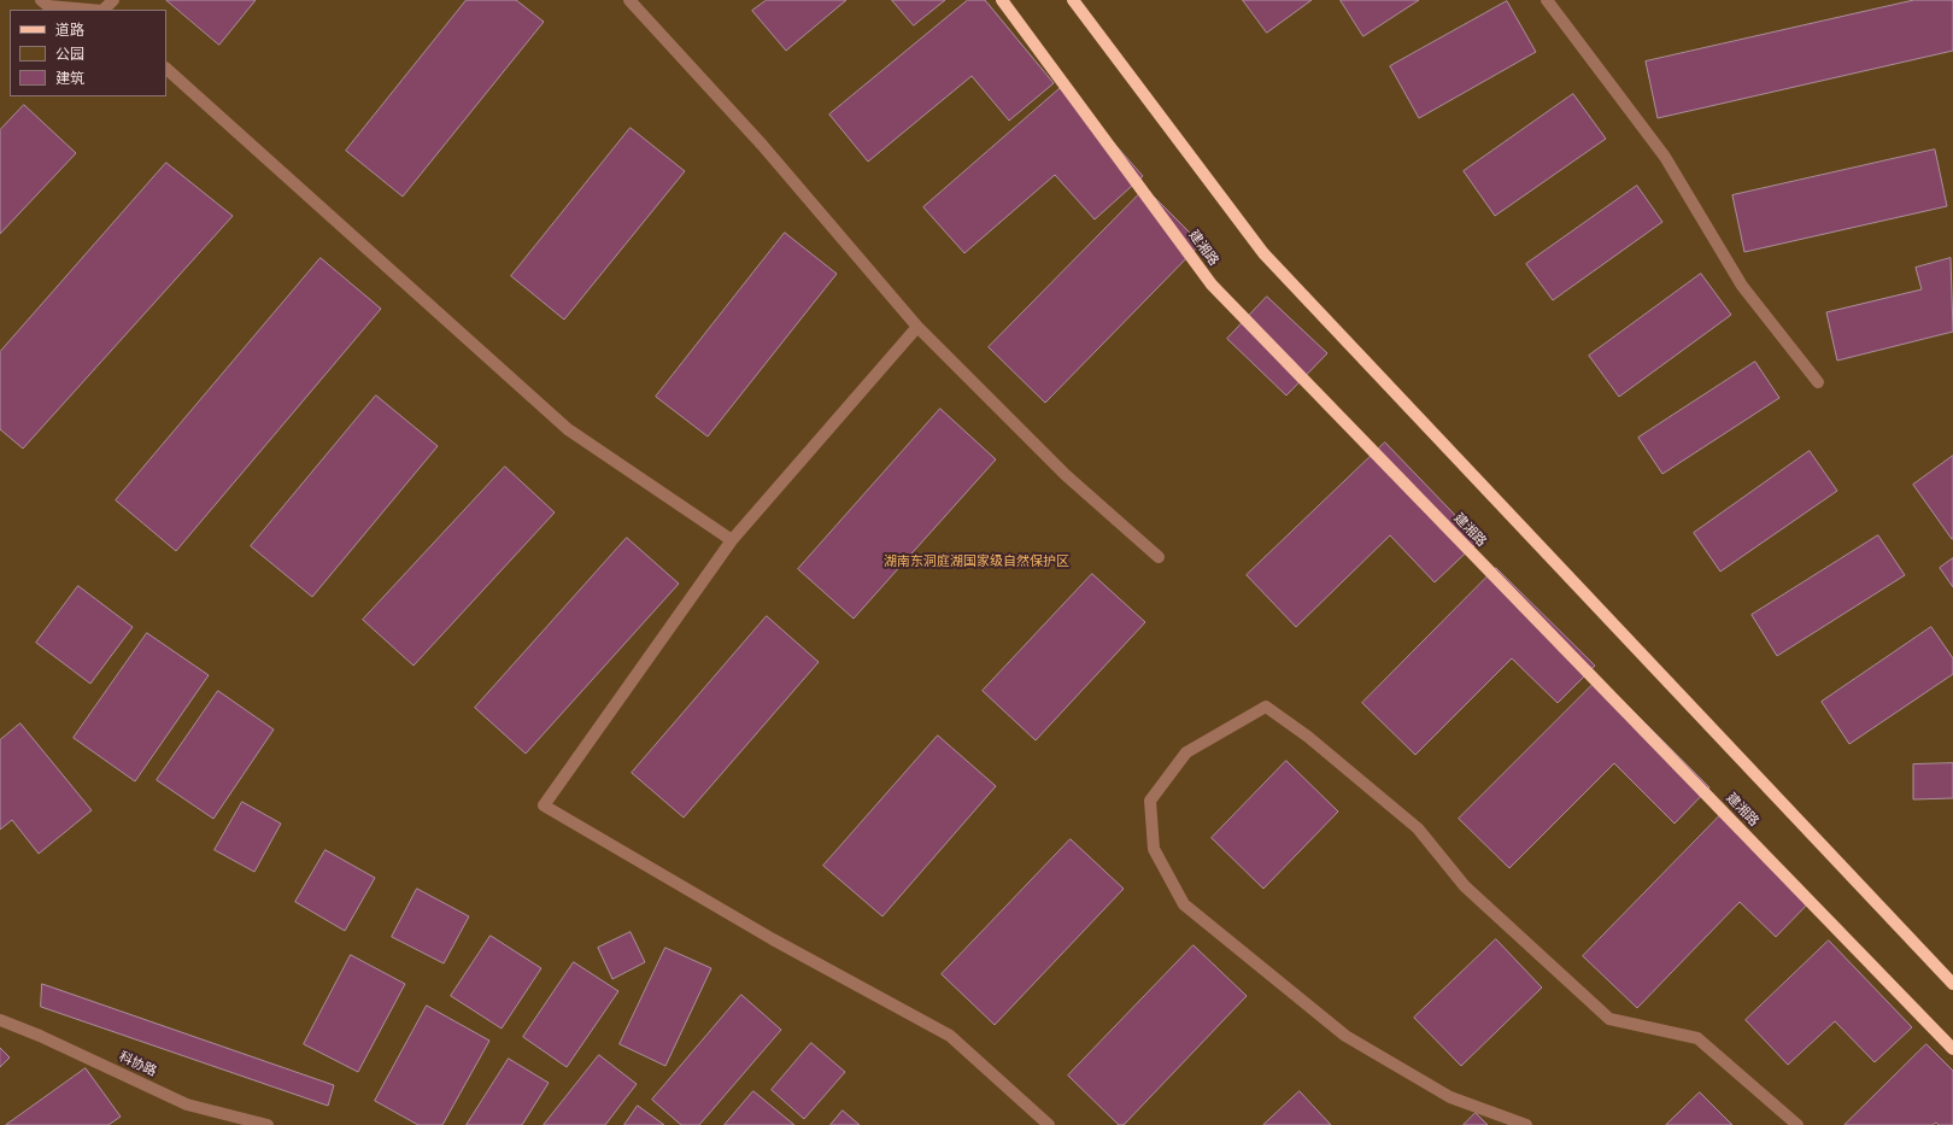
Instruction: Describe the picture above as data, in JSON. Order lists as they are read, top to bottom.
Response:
{
  "streets": {
    "main road": ["建湘路"],
    "street": ["科协路"]
  },
  "parks": ["湖南东洞庭湖国家级自然保护区"],
  "legend": ["道路", "公园", "建筑"]
}
